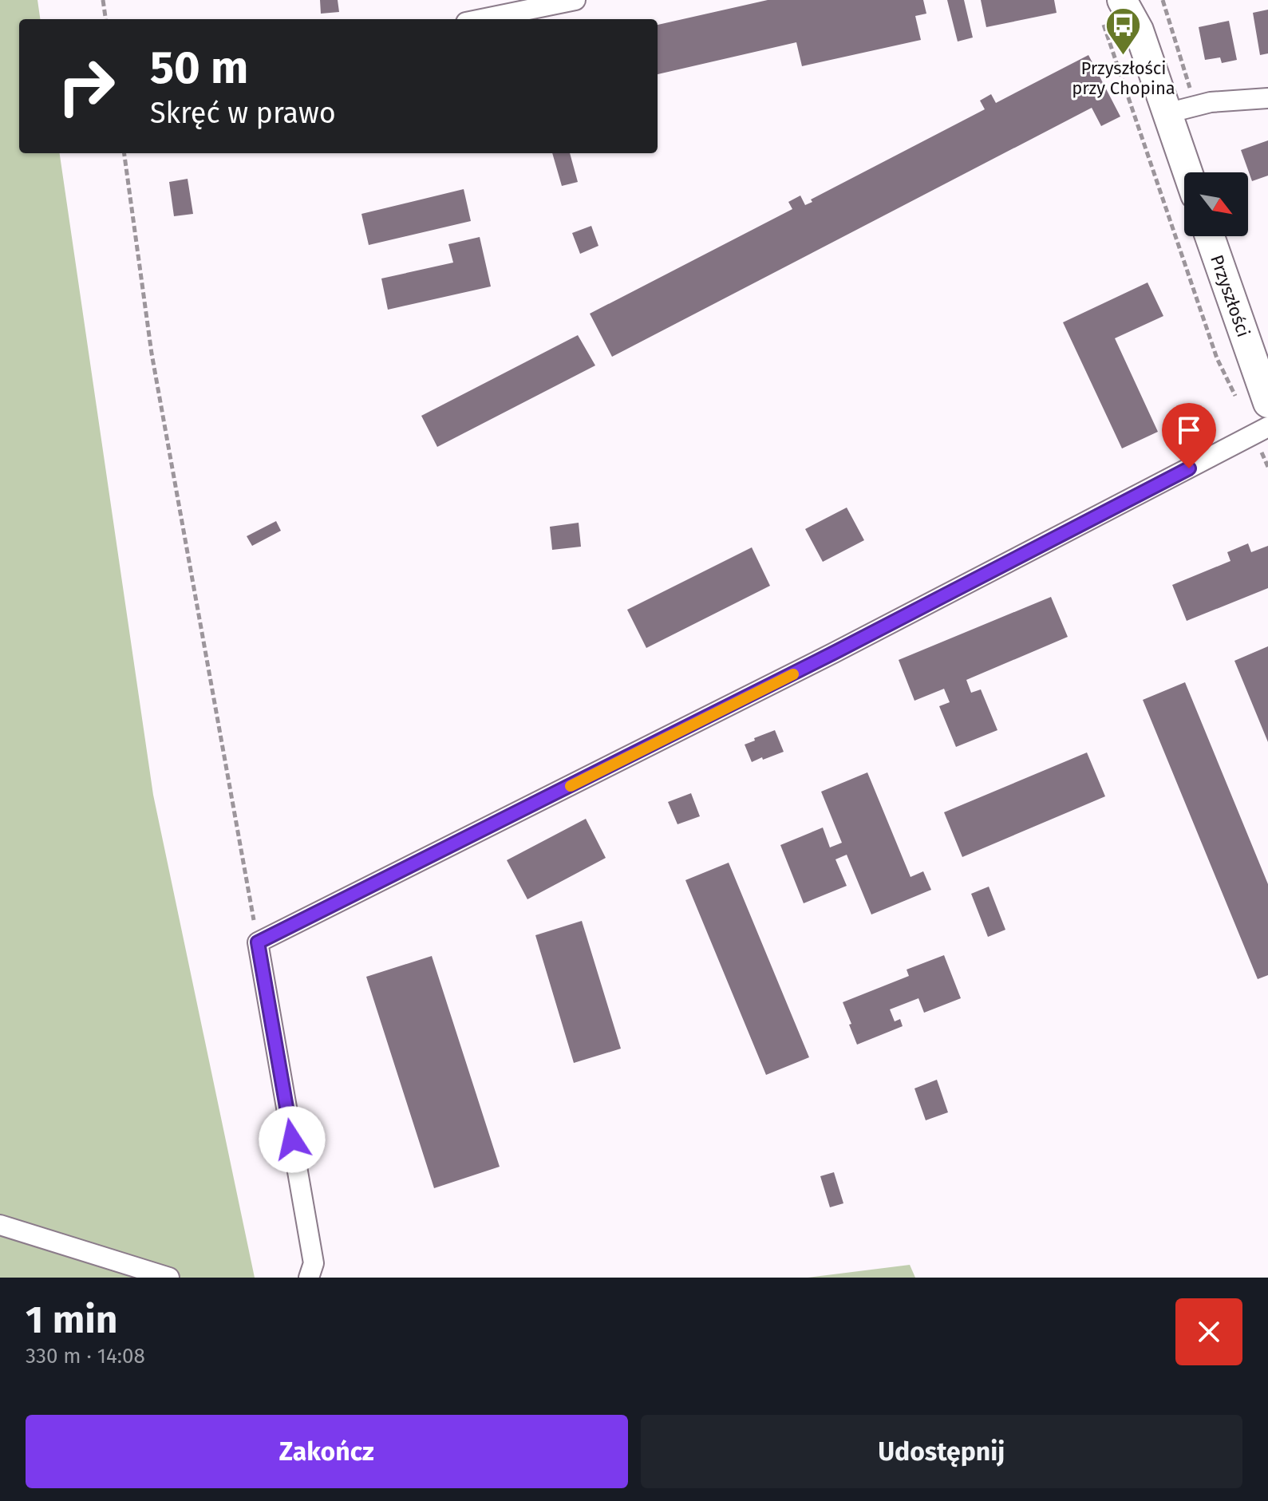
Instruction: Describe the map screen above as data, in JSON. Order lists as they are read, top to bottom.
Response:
{
  "streets": {
    "street": ["Przyszłości"]
  },
  "places": {
    "bus stop": ["Przyszłości przy Chopina"]
  },
  "north": "bottom right",
  "page": {
    "turn": ["50 m", "Skręć w prawo"],
    "heading": ["1 min", "330 m · 14:08"],
    "buttons": ["Zakończ", "Udostępnij"]
  }
}
